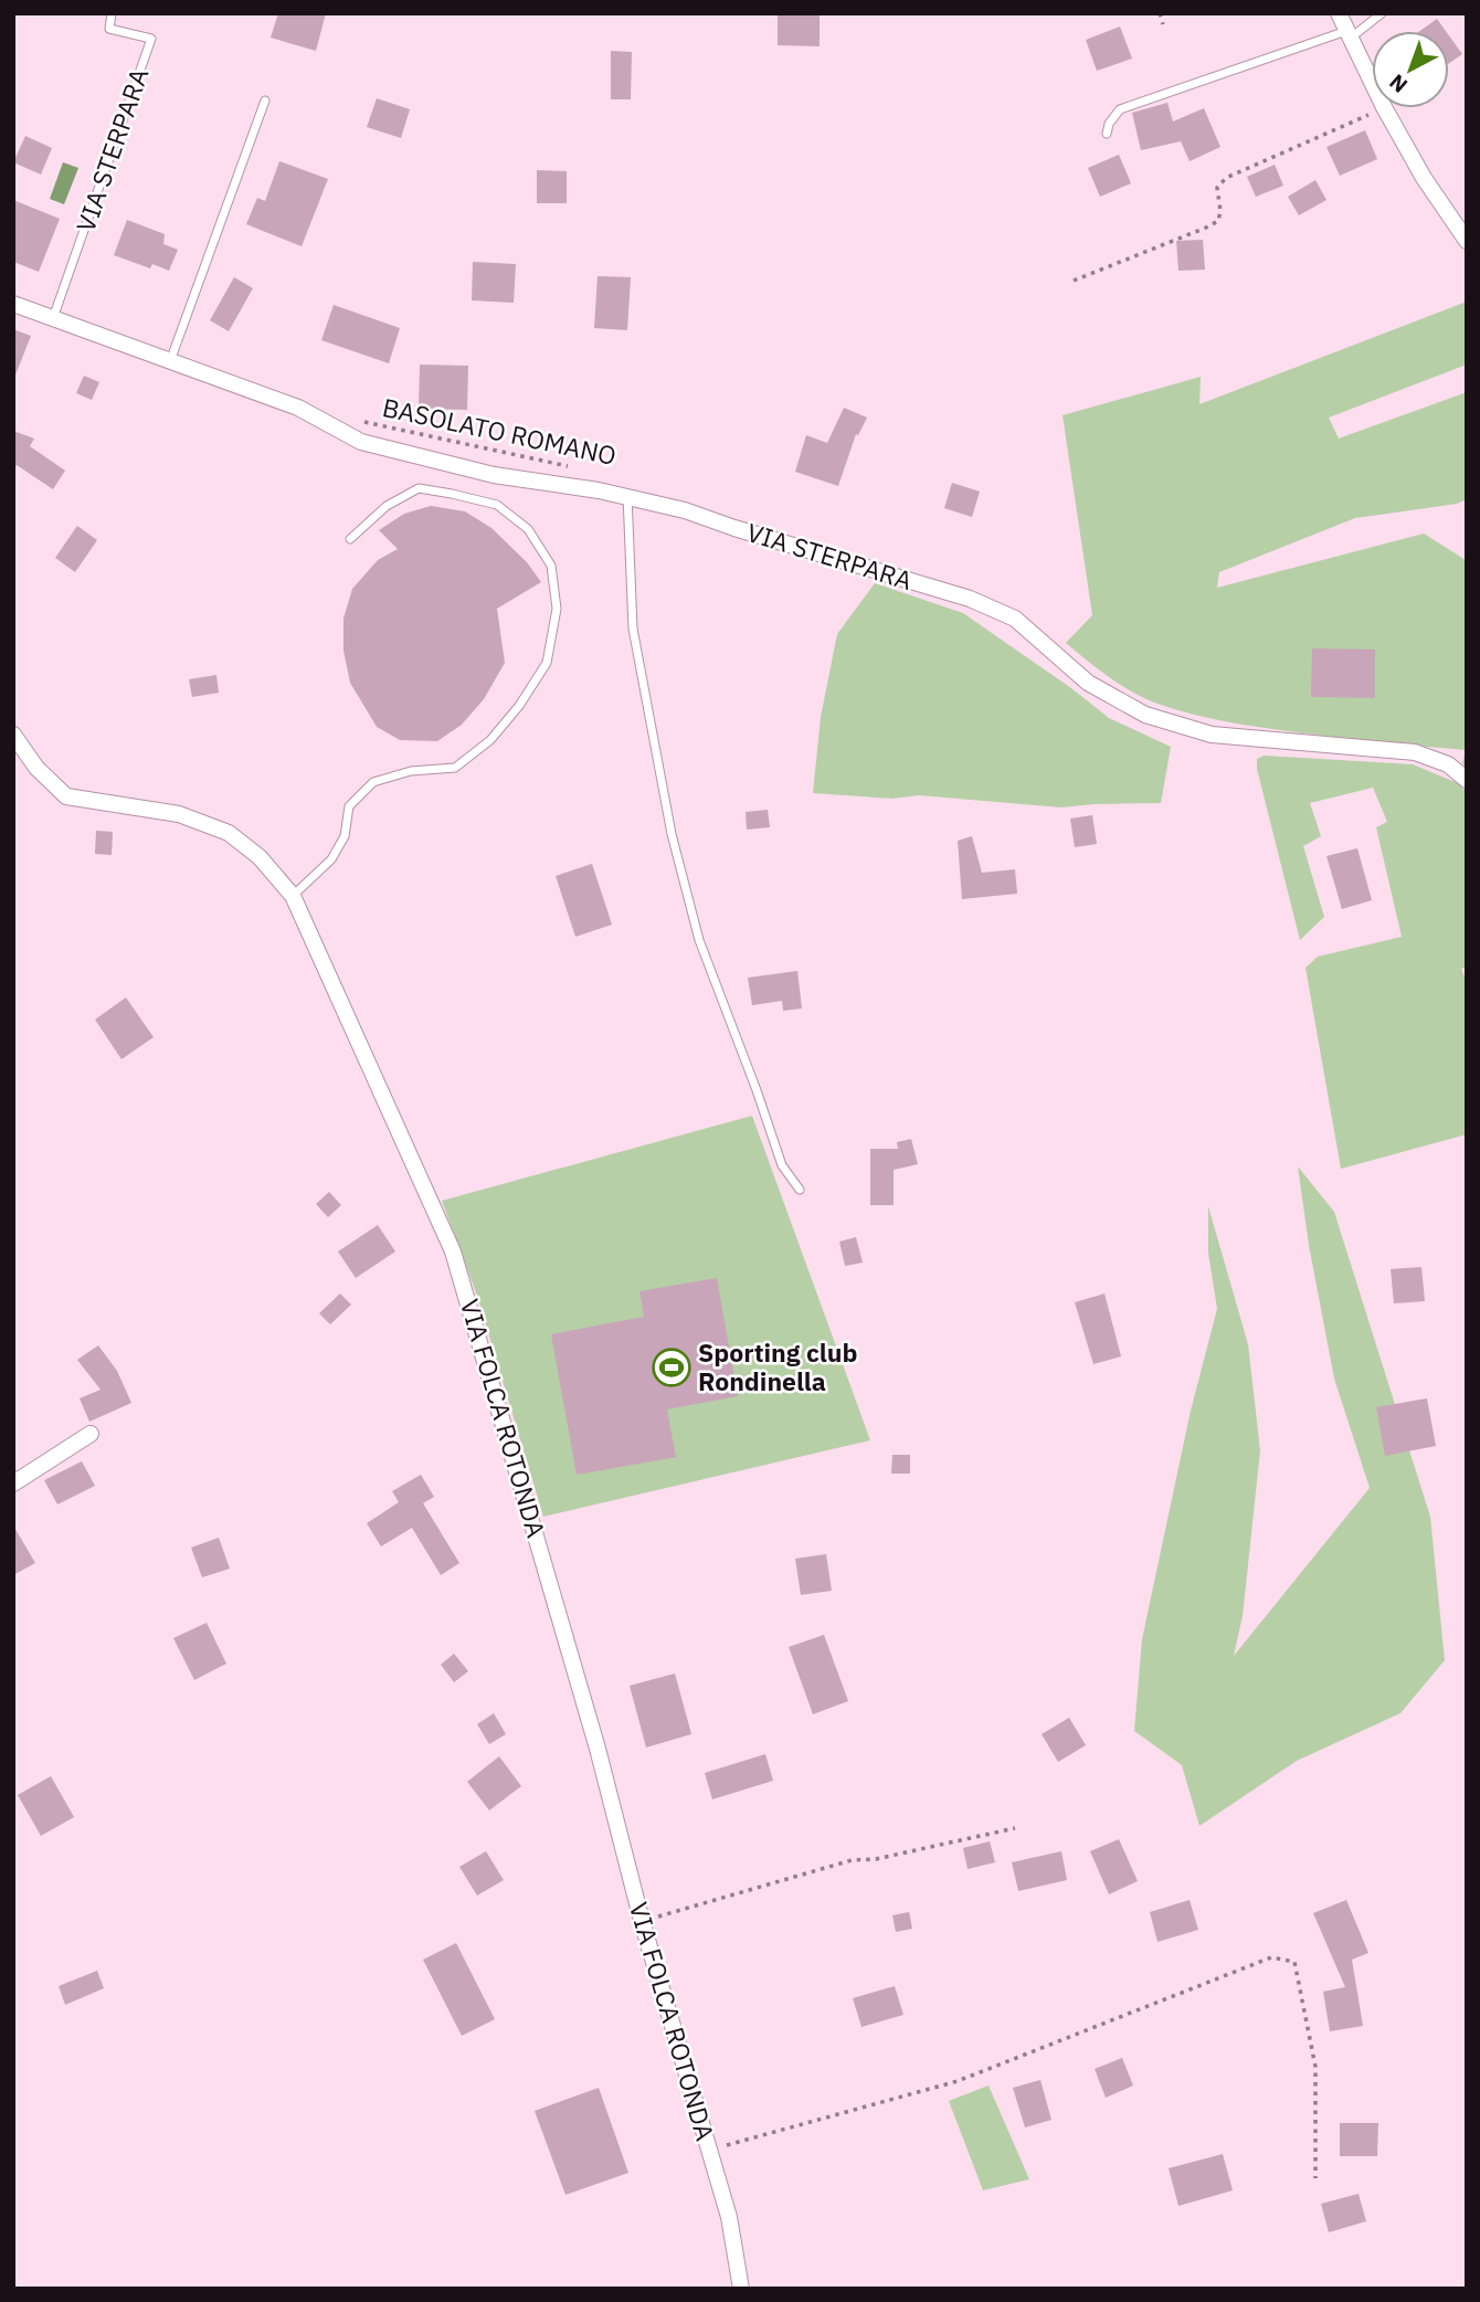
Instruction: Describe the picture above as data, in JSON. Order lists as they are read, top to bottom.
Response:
{
  "streets": {
    "street": ["VIA STERPARA", "VIA FOLCA ROTONDA"],
    "path": ["BASOLATO ROMANO"]
  },
  "places": {
    "sports": ["Sporting club Rondinella"]
  },
  "north": "bottom left"
}
